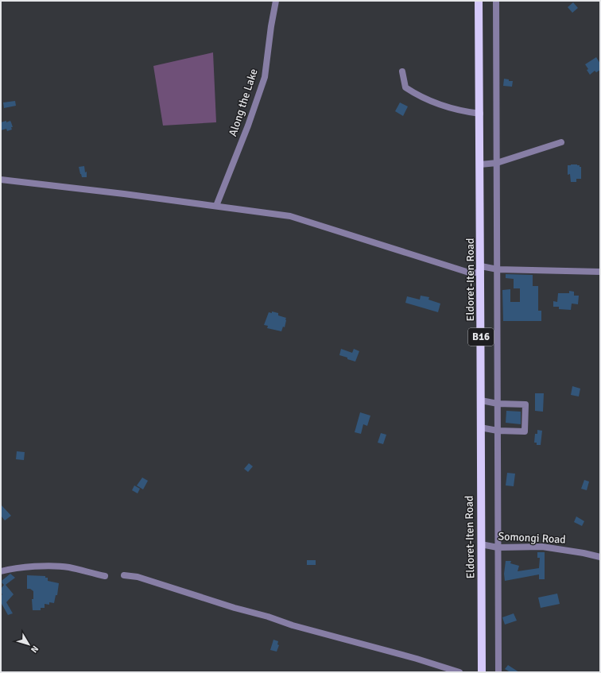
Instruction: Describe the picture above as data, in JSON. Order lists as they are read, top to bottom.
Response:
{
  "streets": {
    "main road": ["Eldoret-Iten Road", "B16"],
    "street": ["Along the Lake", "Somongi Road"]
  },
  "crossings": [
    ["Eldoret-Iten Road", "Somongi Road"]
  ],
  "north": "bottom right"
}
